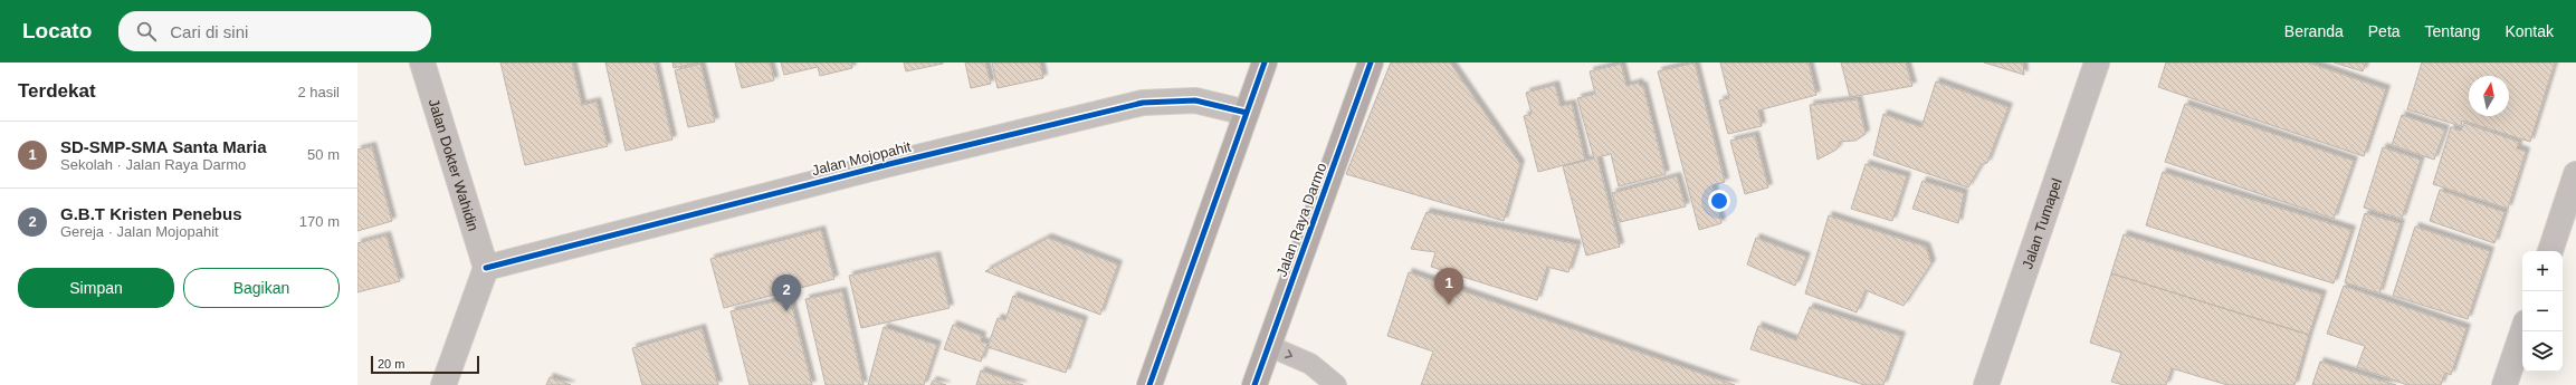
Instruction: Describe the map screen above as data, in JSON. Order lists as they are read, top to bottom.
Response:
{
  "streets": {
    "main road": ["Jalan Raya Darmo"],
    "street": ["Jalan Mojopahit", "Jalan Dokter Wahidin", "Jalan Tumapel"]
  },
  "crossings": [
    ["Jalan Mojopahit", "Jalan Dokter Wahidin"]
  ],
  "scale_bar": "20 m",
  "north": "top",
  "page": {
    "header": "Locato",
    "search": "Cari di sini",
    "nav": [
      "Beranda",
      "Peta",
      "Tentang",
      "Kontak"
    ],
    "heading": ["Terdekat", "2 hasil"],
    "list": [
      {
        "mark": "1",
        "name": "SD-SMP-SMA Santa Maria",
        "note": "Sekolah · Jalan Raya Darmo",
        "value": "50 m"
      },
      {
        "mark": "2",
        "name": "G.B.T Kristen Penebus",
        "note": "Gereja · Jalan Mojopahit",
        "value": "170 m"
      }
    ],
    "map_buttons": ["+", "−"],
    "buttons": ["Simpan", "Bagikan"],
    "pins": ["1", "2"],
    "scale": "20 m"
  }
}
